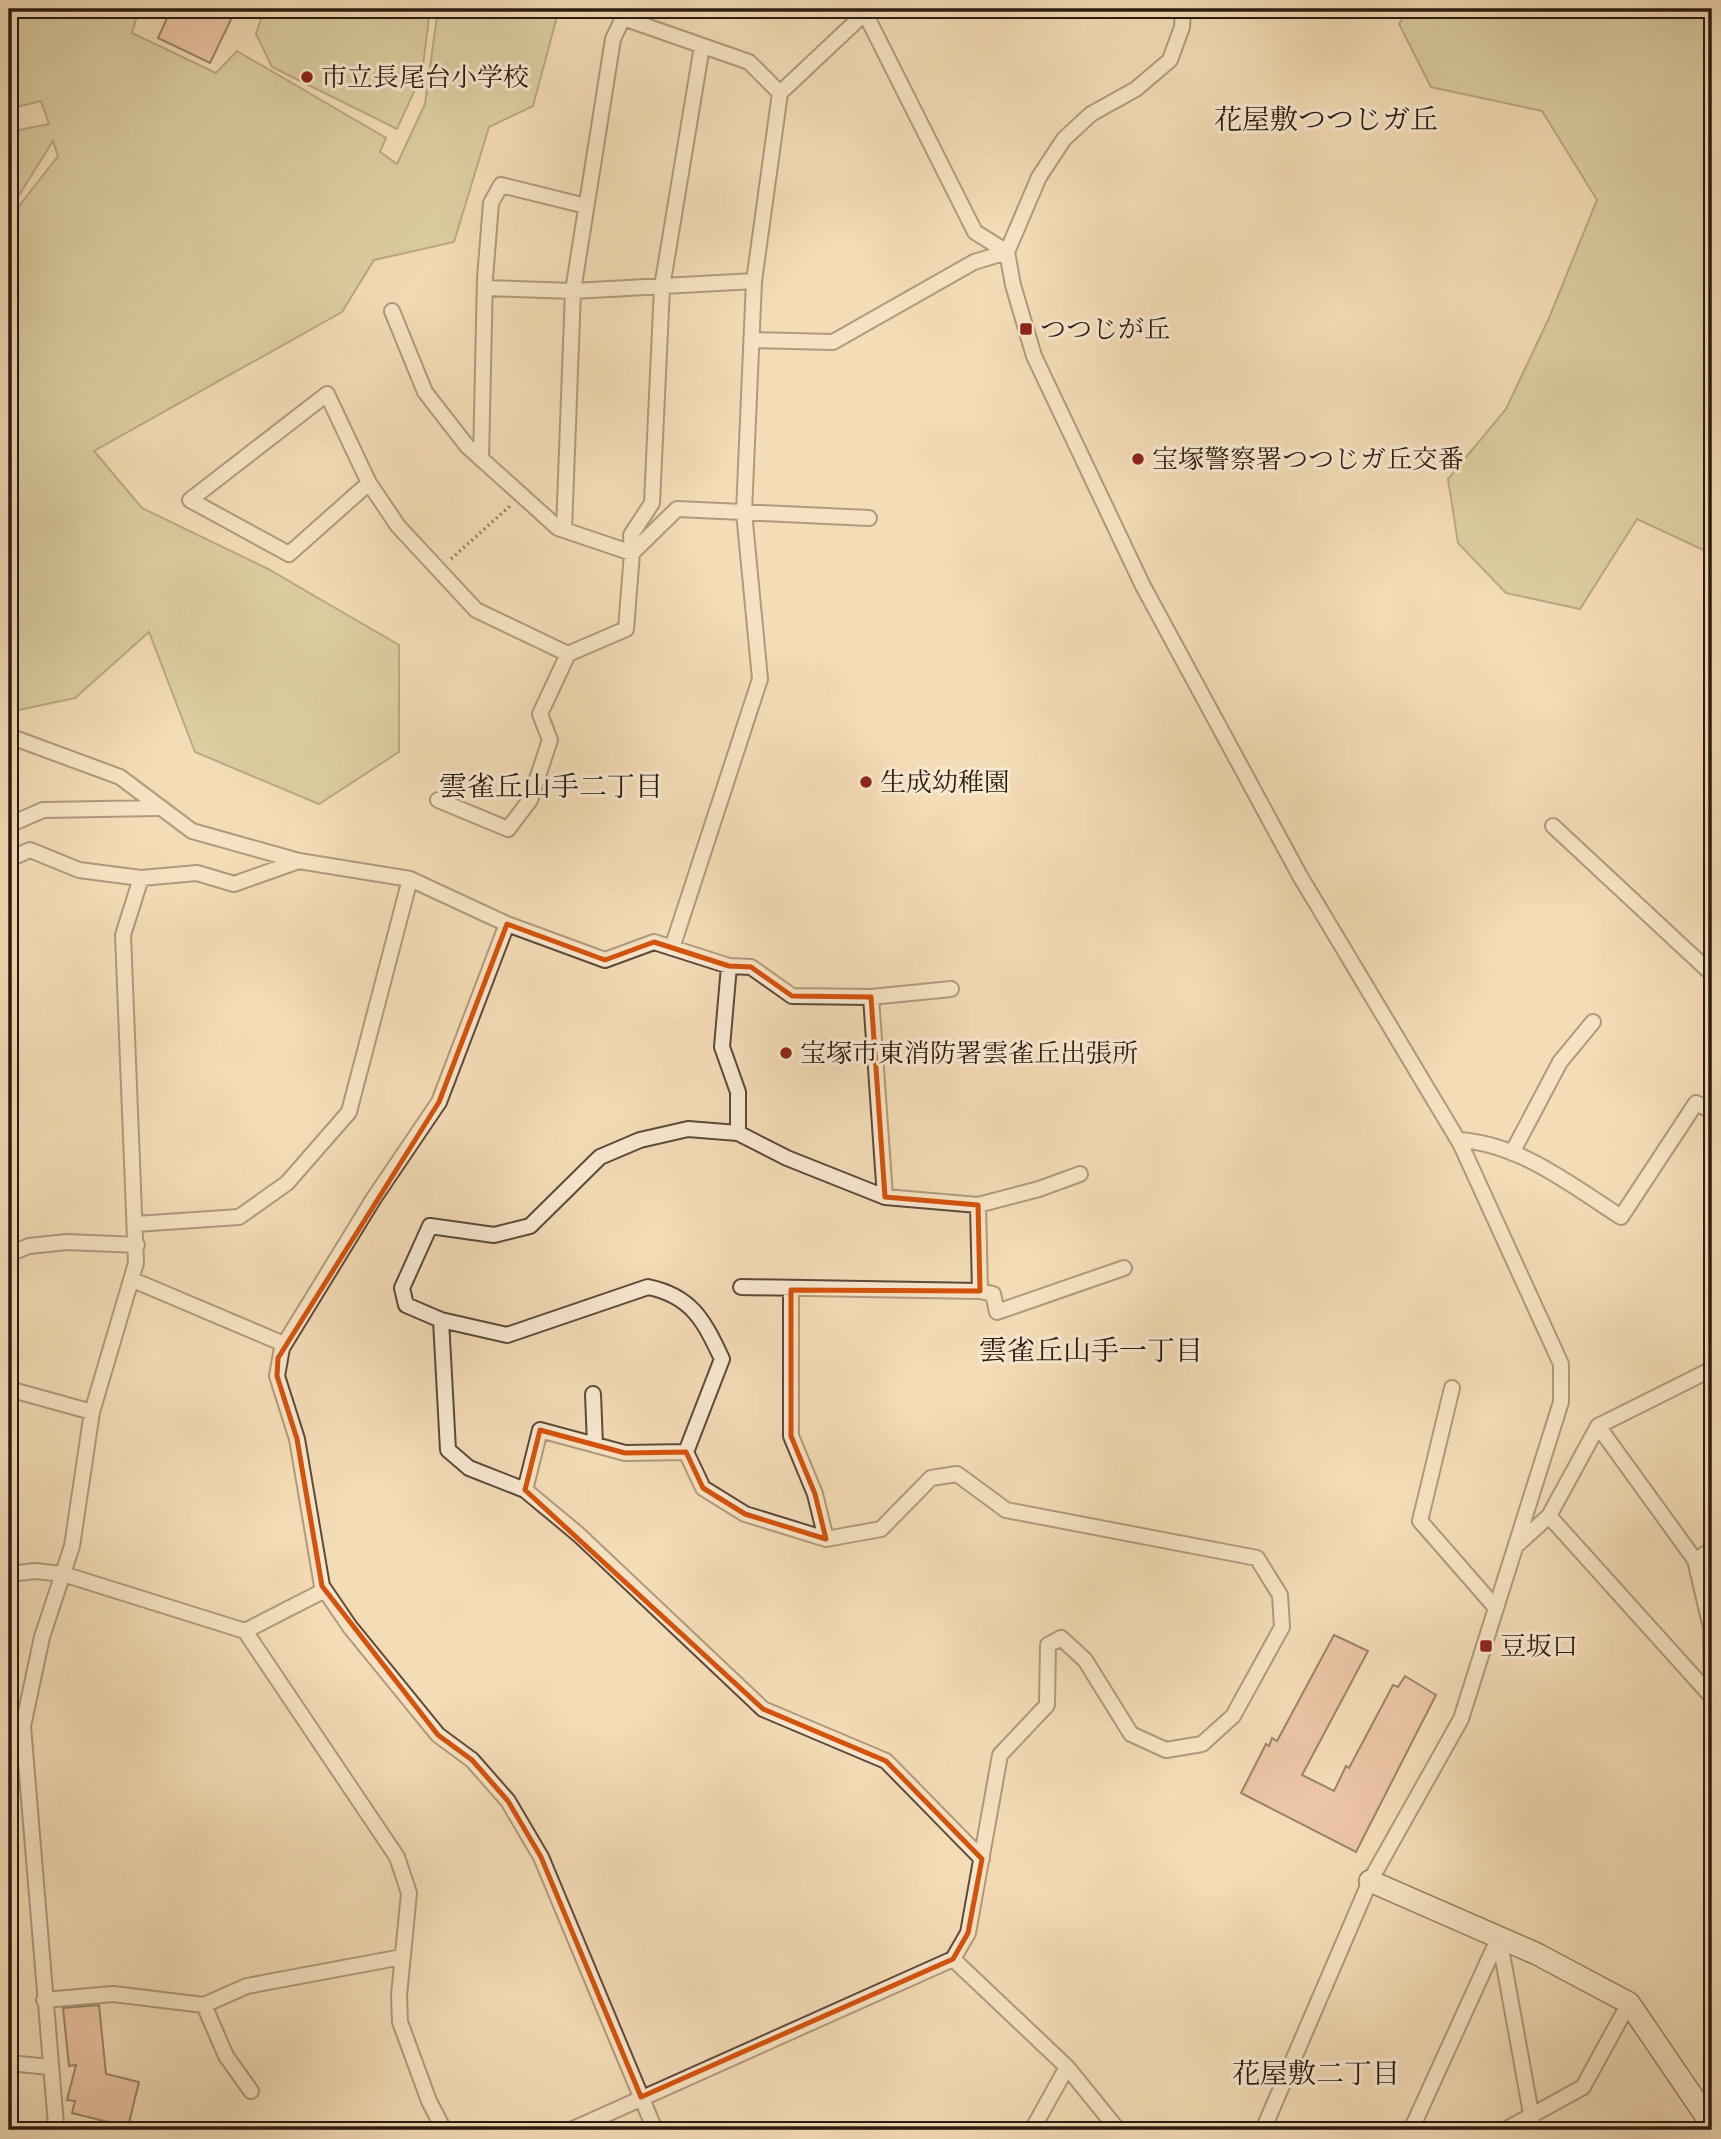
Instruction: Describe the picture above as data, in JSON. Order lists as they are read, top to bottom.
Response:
{
  "districts": [
    "花屋敷つつじガ丘",
    "雲雀丘山手二丁目",
    "雲雀丘山手一丁目",
    "花屋敷二丁目"
  ],
  "places": {
    "other": [
      "市立長尾台小学校",
      "宝塚警察署つつじガ丘交番",
      "生成幼稚園",
      "宝塚市東消防署雲雀丘出張所"
    ],
    "transit": ["つつじが丘", "豆坂口"]
  }
}
